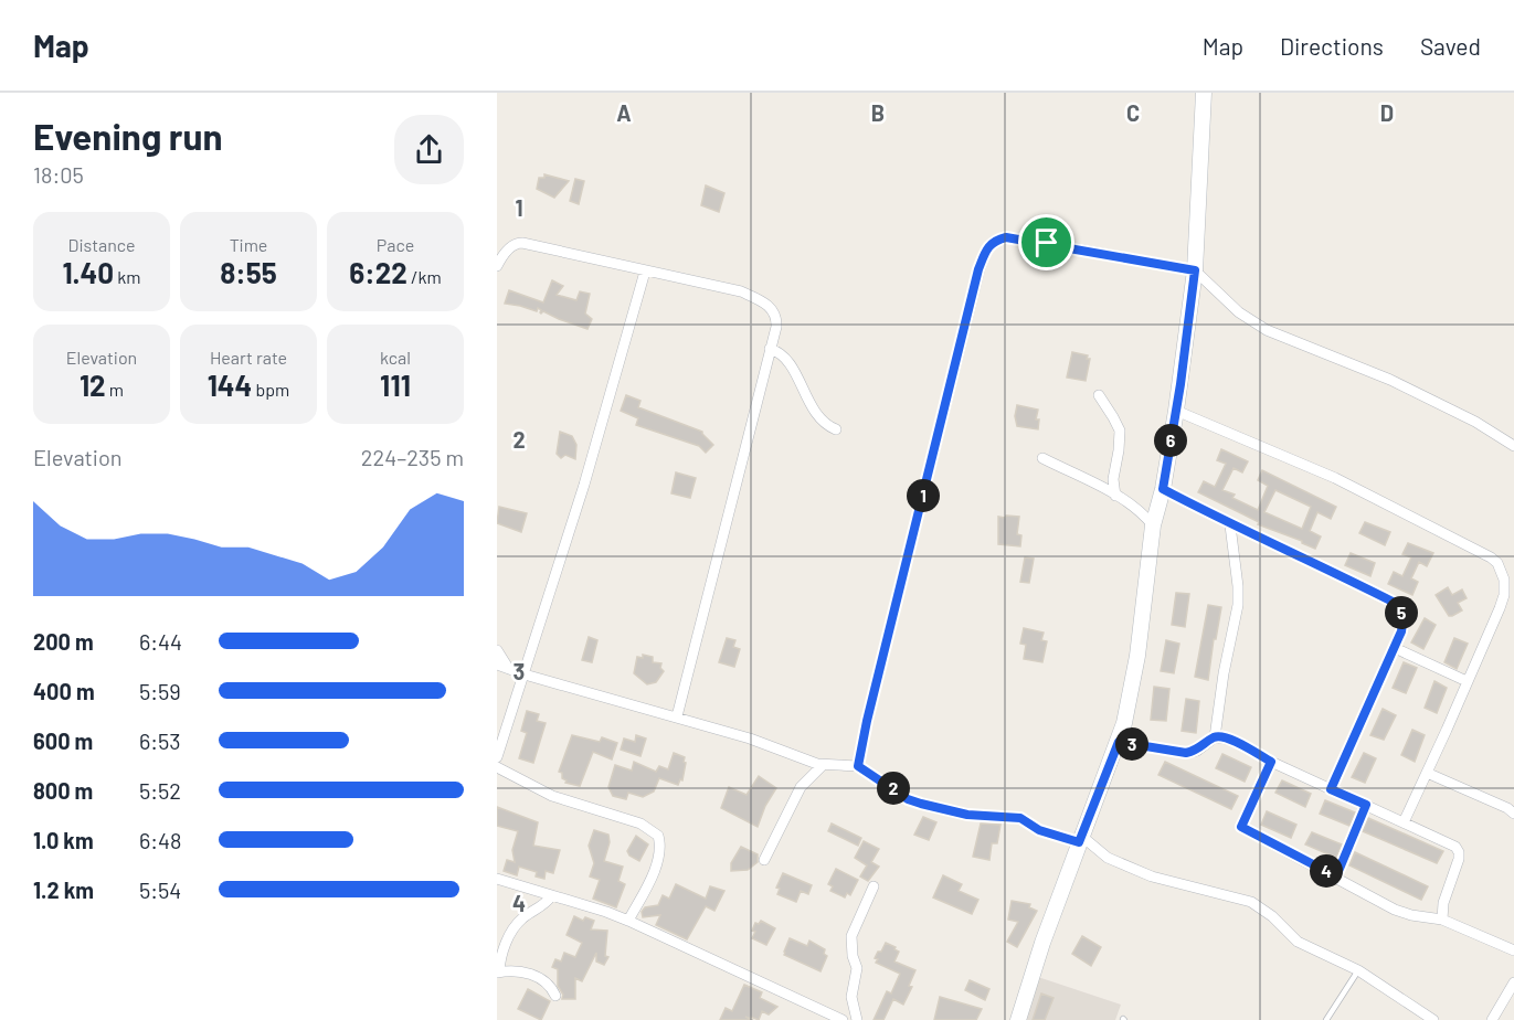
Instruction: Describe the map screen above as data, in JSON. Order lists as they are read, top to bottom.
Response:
{
  "page": {
    "header": "Map",
    "nav": ["Map", "Directions", "Saved"],
    "heading": ["Evening run", "18:05"],
    "stats": [
      ["Distance", "1.40 km"],
      ["Time", "8:55"],
      ["Pace", "6:22 /km"],
      ["Elevation", "12 m"],
      ["Heart rate", "144 bpm"],
      ["kcal", "111"]
    ],
    "pins": [
      "6",
      "1",
      "5",
      "3",
      "2",
      "4"
    ],
    "chart": ["Elevation", "224–235 m"],
    "list": [
      {
        "name": "200 m",
        "note": "6:44"
      },
      {
        "name": "400 m",
        "note": "5:59"
      },
      {
        "name": "600 m",
        "note": "6:53"
      },
      {
        "name": "800 m",
        "note": "5:52"
      },
      {
        "name": "1.0 km",
        "note": "6:48"
      },
      {
        "name": "1.2 km",
        "note": "5:54"
      }
    ]
  },
  "grid": {
    "columns": [
      "A",
      "B",
      "C",
      "D"
    ],
    "rows": [
      "1",
      "2",
      "3",
      "4"
    ]
  }
}
